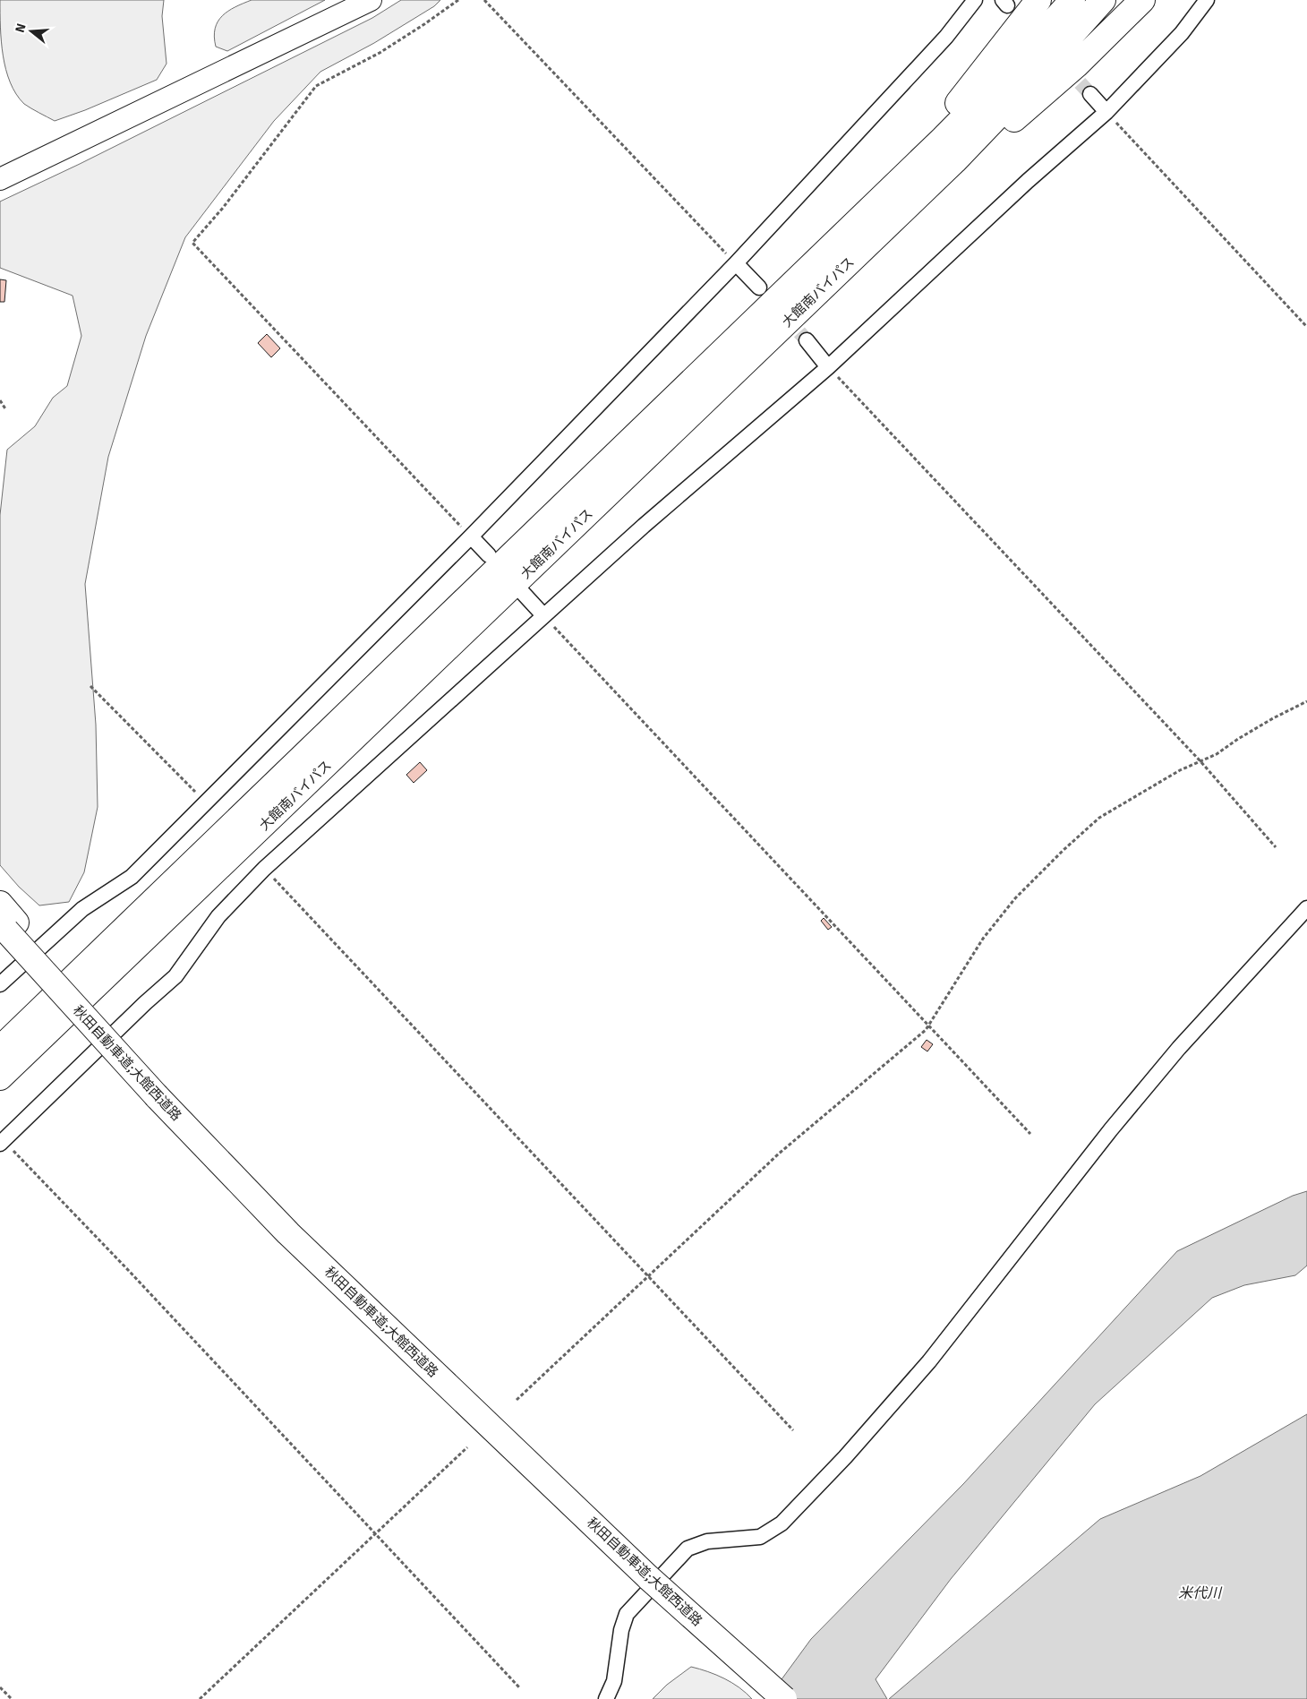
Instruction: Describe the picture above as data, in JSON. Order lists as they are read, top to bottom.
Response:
{
  "streets": {
    "highway": ["大館南バイパス", "秋田自動車道;大館西道路"]
  },
  "water": ["米代川"],
  "north": "left"
}
